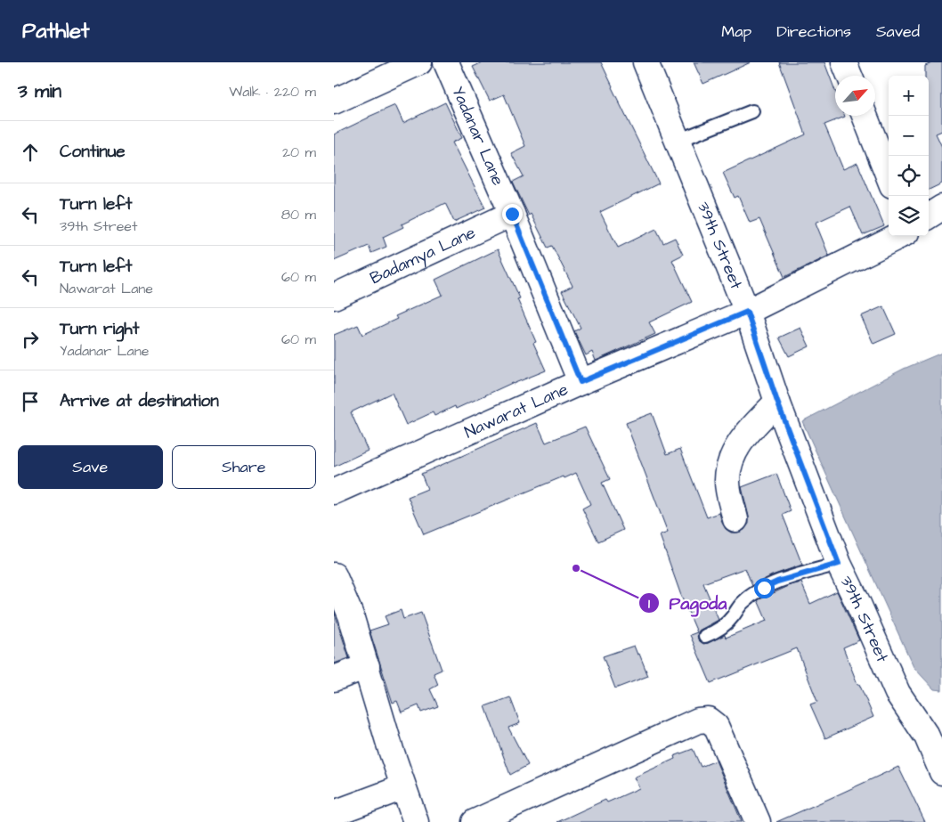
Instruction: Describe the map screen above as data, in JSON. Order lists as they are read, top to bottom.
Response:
{
  "streets": {
    "street": [
      "Yadanar Lane",
      "39th Street",
      "Badamya Lane",
      "Nawarat Lane"
    ]
  },
  "crossings": [
    ["Yadanar Lane", "Badamya Lane"],
    ["Yadanar Lane", "Nawarat Lane"],
    ["39th Street", "Nawarat Lane"]
  ],
  "places": ["Pagoda"],
  "north": "top right",
  "page": {
    "header": "Pathlet",
    "nav": ["Map", "Directions", "Saved"],
    "heading": ["3 min", "Walk · 220 m"],
    "map_buttons": ["+", "−"],
    "list": [
      ["Continue", "20 m"],
      ["Turn left", "39th Street", "80 m"],
      ["Turn left", "Nawarat Lane", "60 m"],
      ["Turn right", "Yadanar Lane", "60 m"],
      "Arrive at destination"
    ],
    "buttons": ["Save", "Share"]
  }
}
